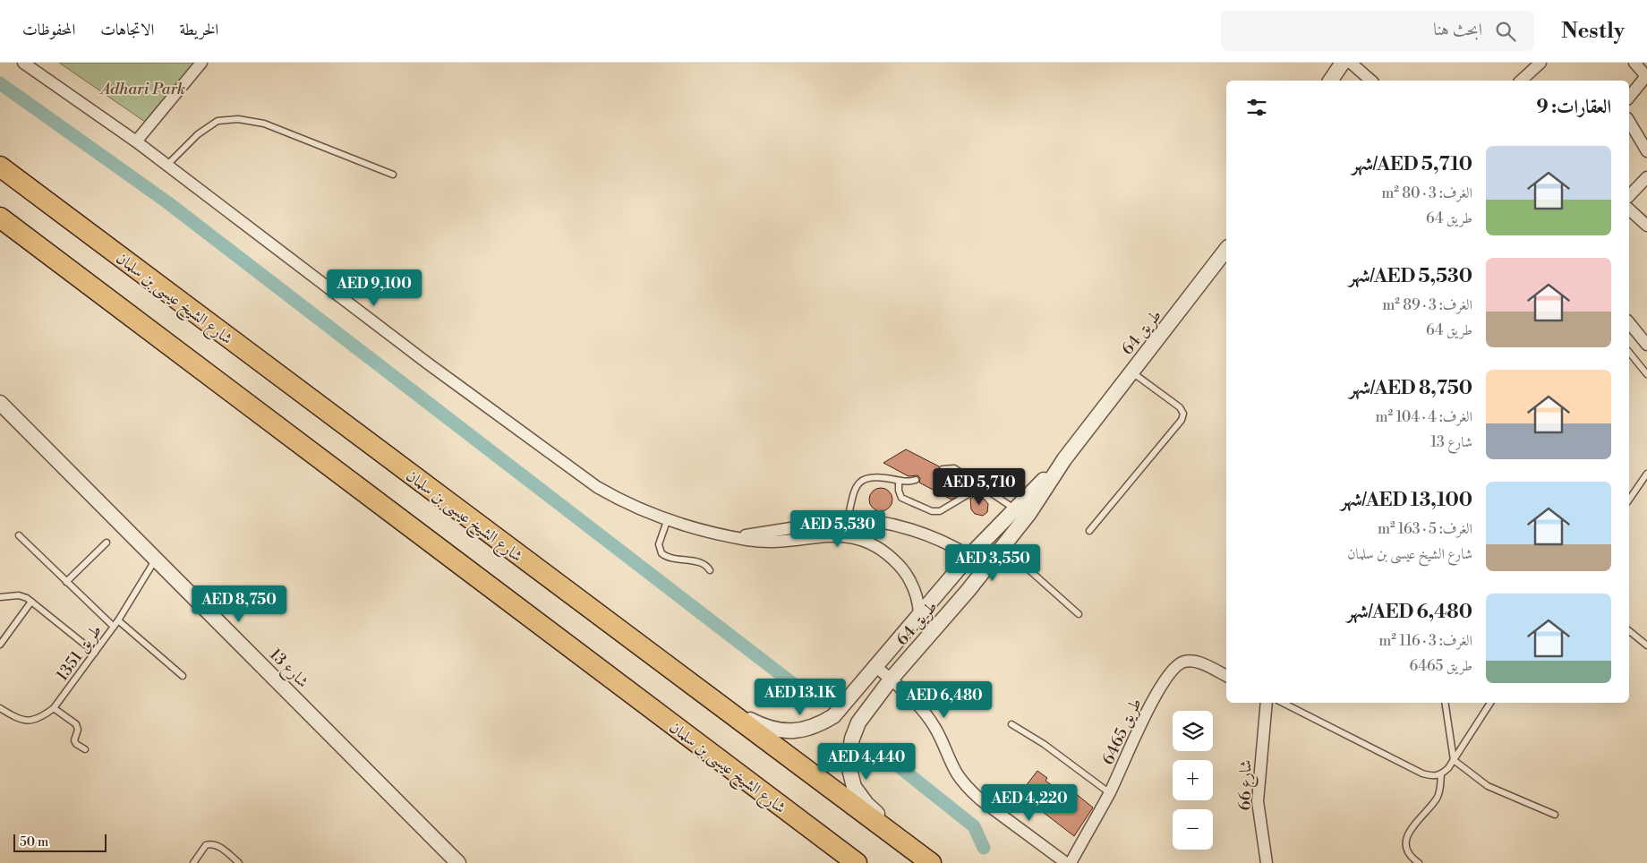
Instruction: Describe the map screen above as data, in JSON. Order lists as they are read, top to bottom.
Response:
{
  "streets": {
    "highway": ["شارع الشيخ عيسى بن سلمان"],
    "street": [
      "طريق 64",
      "شارع 13",
      "طريق 6465",
      "شارع 66"
    ],
    "lane": ["طريق 1351"]
  },
  "crossings": [
    ["شارع الشيخ عيسى بن سلمان", "طريق 64"],
    ["طريق 1351", "شارع 13"]
  ],
  "parks": ["Adhari Park"],
  "scale_bar": "50 m",
  "page": {
    "header": "Nestly",
    "search": "ابحث هنا",
    "nav": ["الخريطة", "الاتجاهات", "المحفوظات"],
    "heading": "العقارات: 9",
    "list": [
      {
        "name": "AED 5,710/شهر",
        "note": "الغرف: 3 · 80 m² · طريق 64"
      },
      {
        "name": "AED 5,530/شهر",
        "note": "الغرف: 3 · 89 m² · طريق 64"
      },
      {
        "name": "AED 8,750/شهر",
        "note": "الغرف: 4 · 104 m² · شارع 13"
      },
      {
        "name": "AED 13,100/شهر",
        "note": "الغرف: 5 · 163 m² · شارع الشيخ عيسى بن سلمان"
      },
      {
        "name": "AED 6,480/شهر",
        "note": "الغرف: 3 · 116 m² · طريق 6465"
      }
    ],
    "price": [
      "AED 9,100",
      "AED 5,710",
      "AED 5,530",
      "AED 3,550",
      "AED 8,750",
      "AED 13.1K",
      "AED 6,480",
      "AED 4,440",
      "AED 4,220"
    ],
    "map_buttons": ["+", "−"],
    "scale": "50 m"
  }
}
